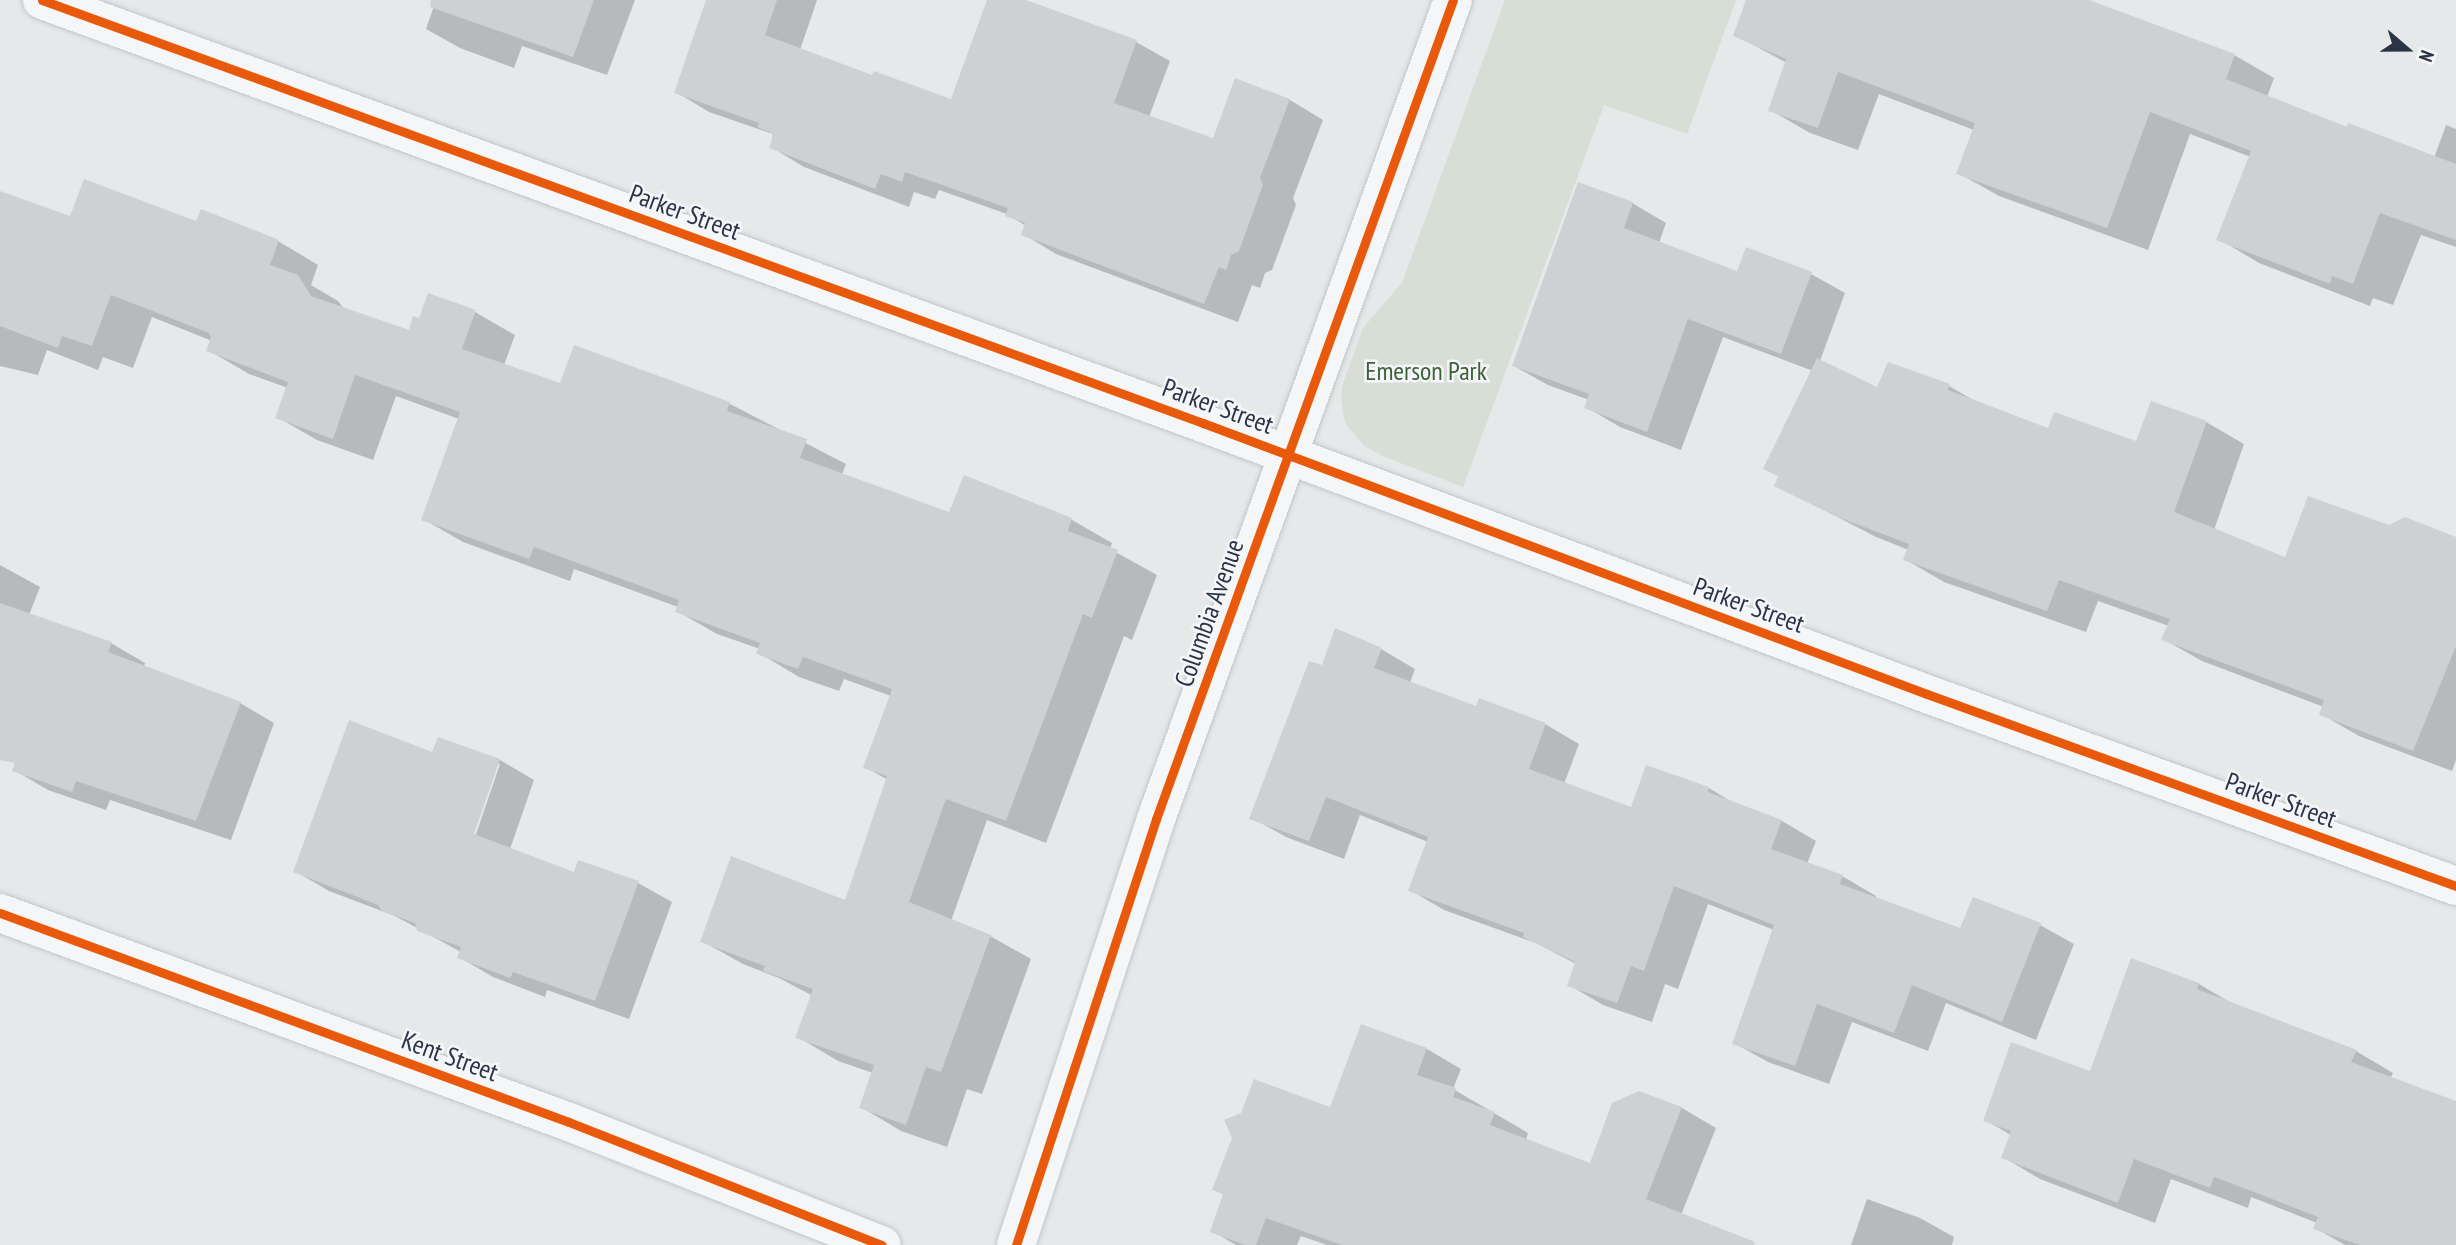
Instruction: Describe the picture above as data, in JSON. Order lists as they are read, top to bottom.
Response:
{
  "streets": {
    "street": ["Parker Street", "Columbia Avenue", "Kent Street"]
  },
  "crossings": [
    ["Parker Street", "Columbia Avenue"]
  ],
  "parks": ["Emerson Park"],
  "north": "right"
}
